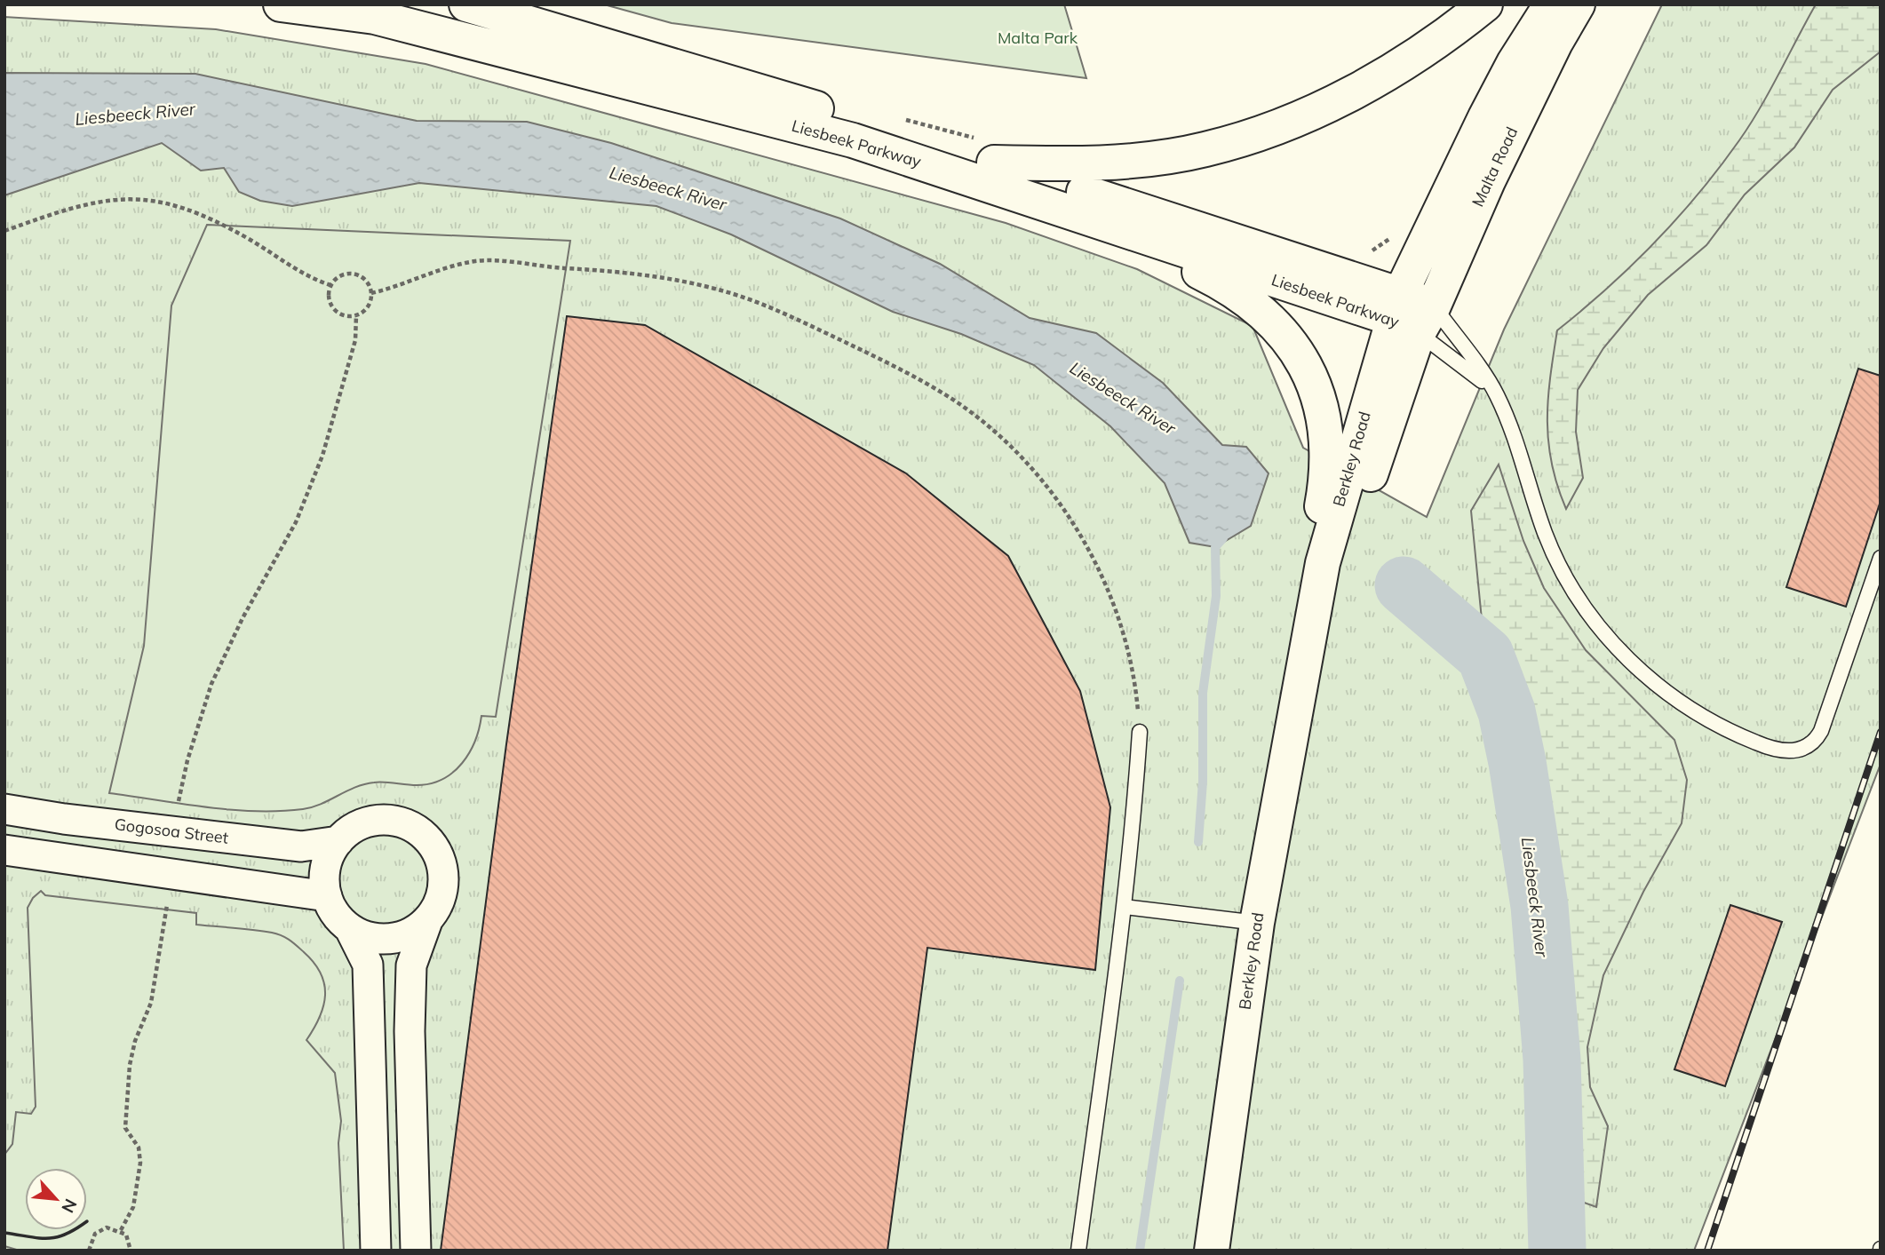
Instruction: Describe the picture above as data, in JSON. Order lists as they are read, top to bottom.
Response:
{
  "streets": {
    "main road": ["Liesbeek Parkway", "Malta Road", "Berkley Road"],
    "street": ["Gogosoa Street"]
  },
  "crossings": [
    ["Liesbeek Parkway", "Malta Road"],
    ["Liesbeek Parkway", "Berkley Road"],
    ["Malta Road", "Berkley Road"]
  ],
  "water": ["Liesbeeck River"],
  "parks": ["Malta Park"],
  "north": "bottom right"
}
